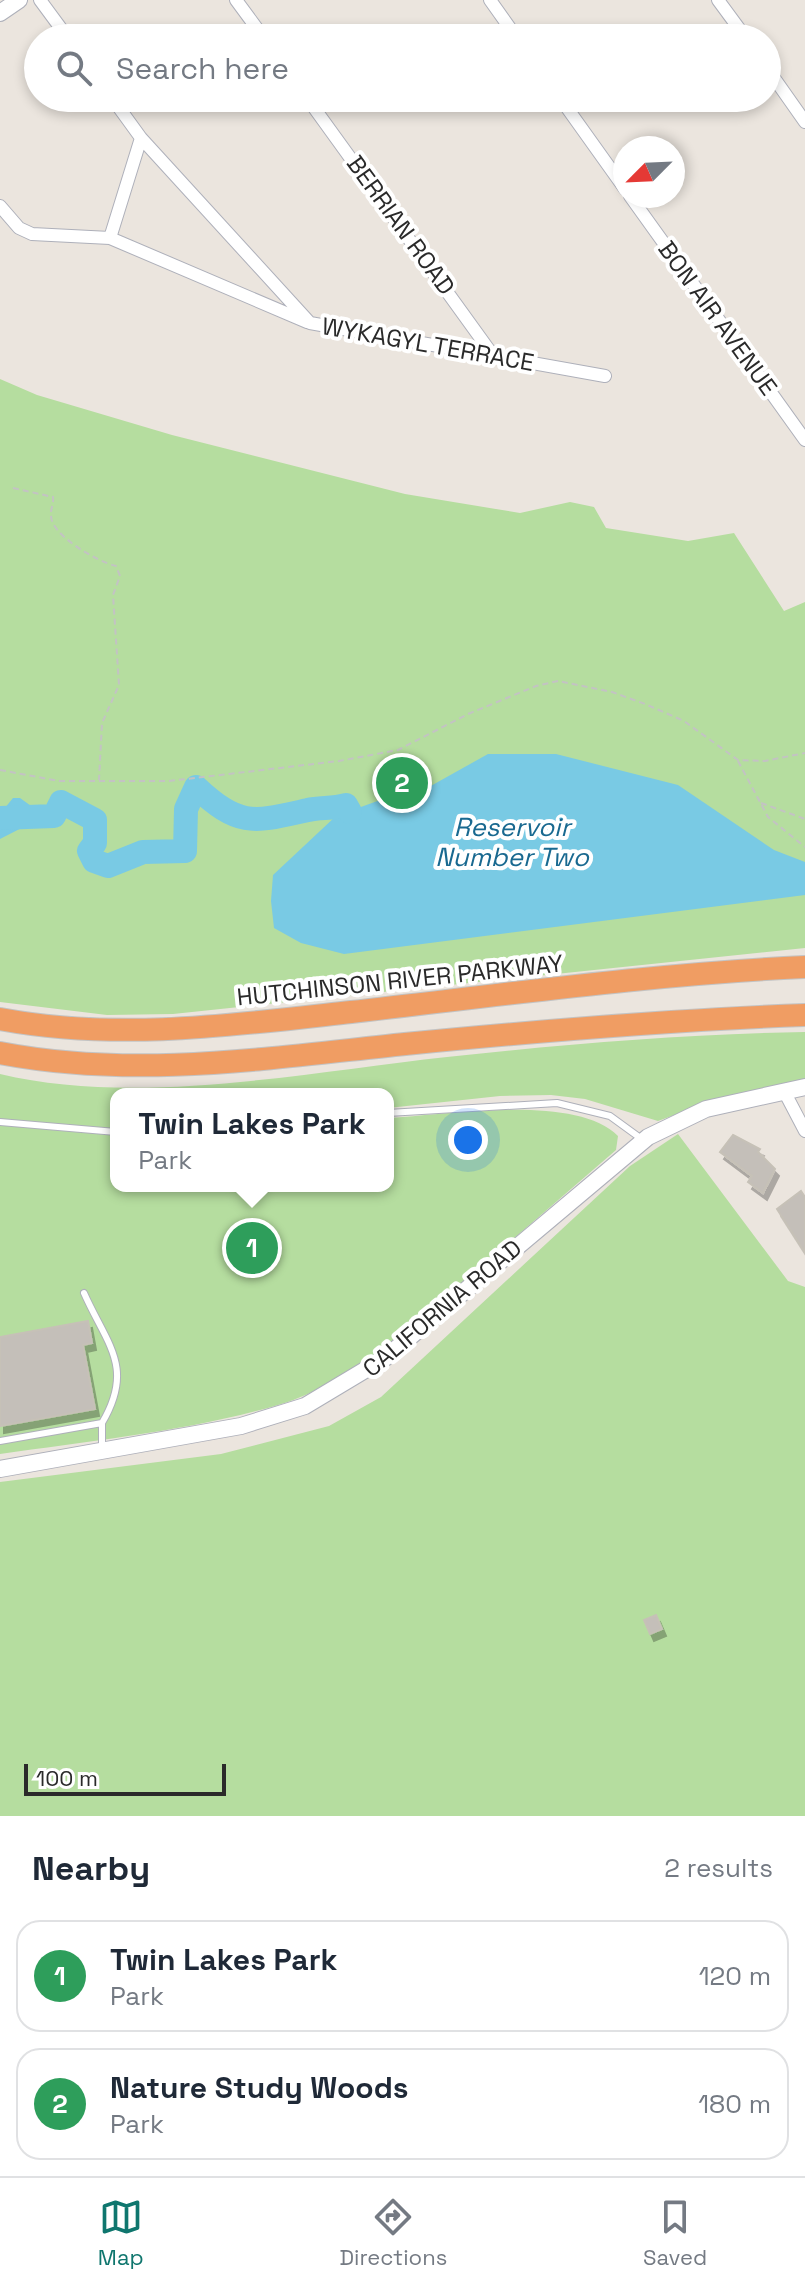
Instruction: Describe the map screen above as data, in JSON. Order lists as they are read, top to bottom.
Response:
{
  "streets": {
    "highway": ["HUTCHINSON RIVER PARKWAY"],
    "main road": ["CALIFORNIA ROAD"],
    "street": ["BERRIAN ROAD", "BON AIR AVENUE", "WYKAGYL TERRACE"]
  },
  "crossings": [
    ["BERRIAN ROAD", "WYKAGYL TERRACE"]
  ],
  "water": ["Reservoir Number Two"],
  "scale_bar": "100 m",
  "north": "bottom left",
  "page": {
    "search": "Search here",
    "pins": ["2", "1"],
    "popup": ["Twin Lakes Park", "Park"],
    "scale": "100 m",
    "heading": ["Nearby", "2 results"],
    "list": [
      {
        "mark": "1",
        "name": "Twin Lakes Park",
        "note": "Park",
        "value": "120 m"
      },
      {
        "mark": "2",
        "name": "Nature Study Woods",
        "note": "Park",
        "value": "180 m"
      }
    ],
    "nav": ["Map", "Directions", "Saved"]
  }
}
